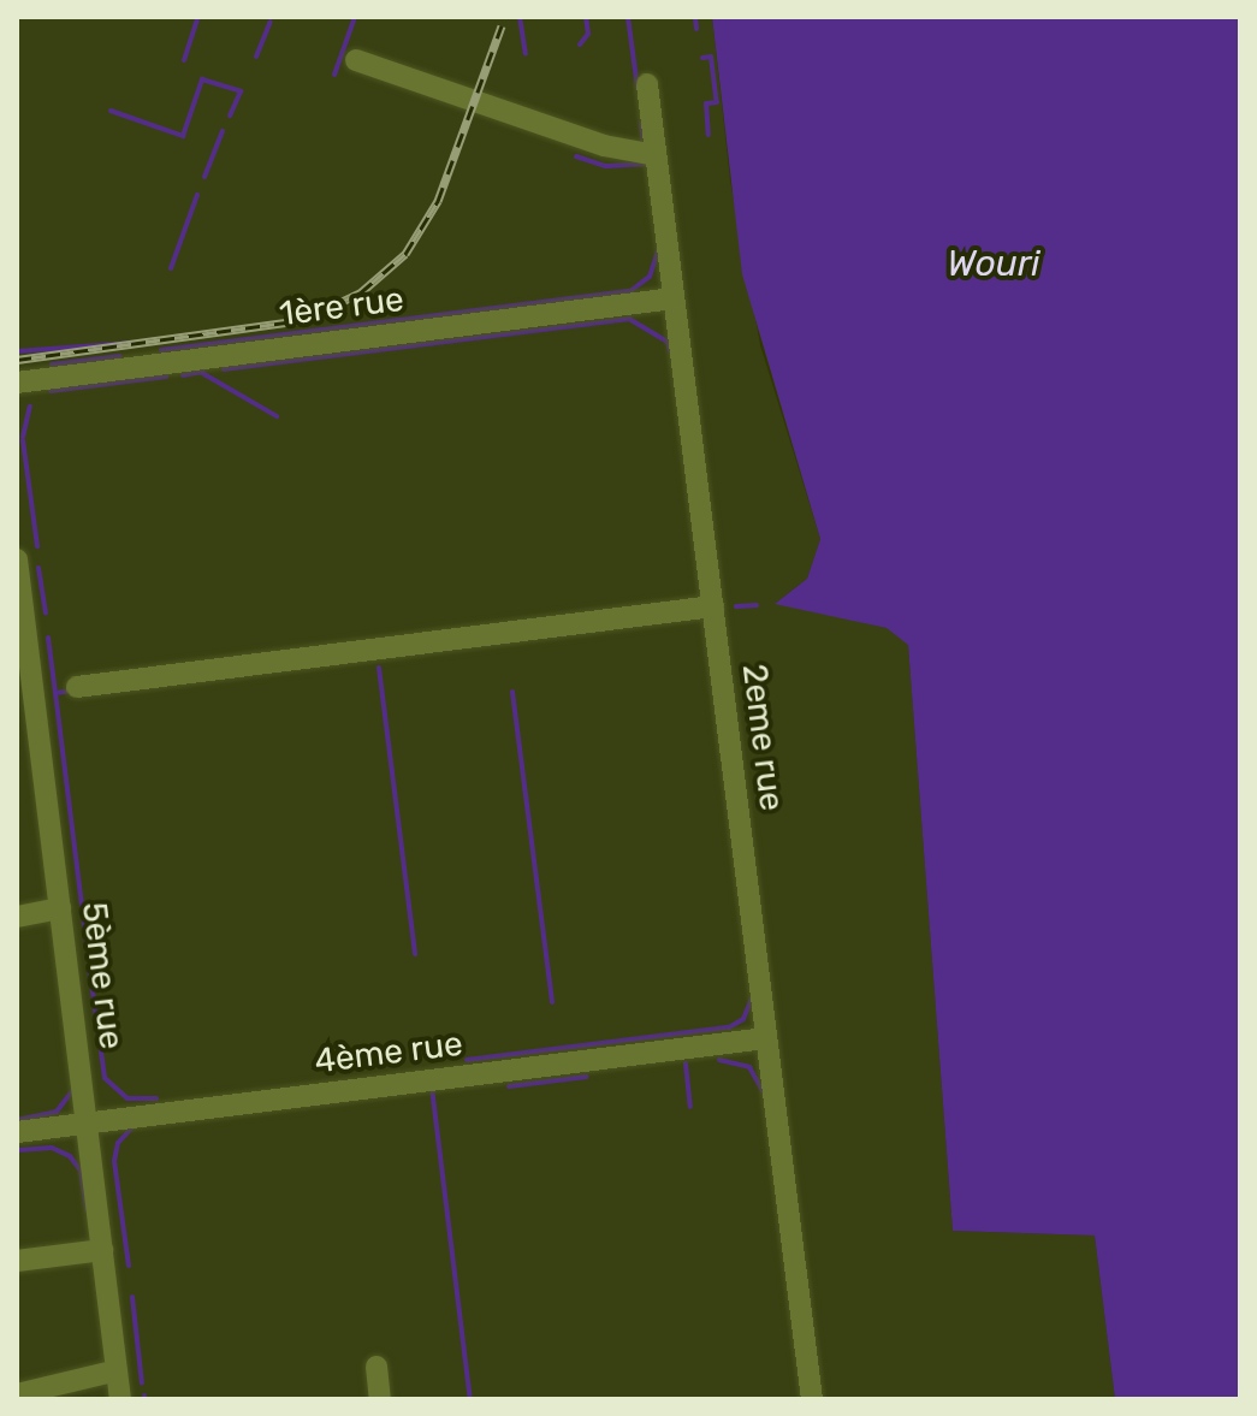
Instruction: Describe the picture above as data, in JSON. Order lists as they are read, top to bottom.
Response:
{
  "streets": {
    "street": [
      "1ère rue",
      "2eme rue",
      "5ème rue",
      "4ème rue"
    ]
  },
  "crossings": [
    ["1ère rue", "2eme rue"],
    ["2eme rue", "4ème rue"],
    ["5ème rue", "4ème rue"]
  ],
  "water": ["Wouri"]
}
